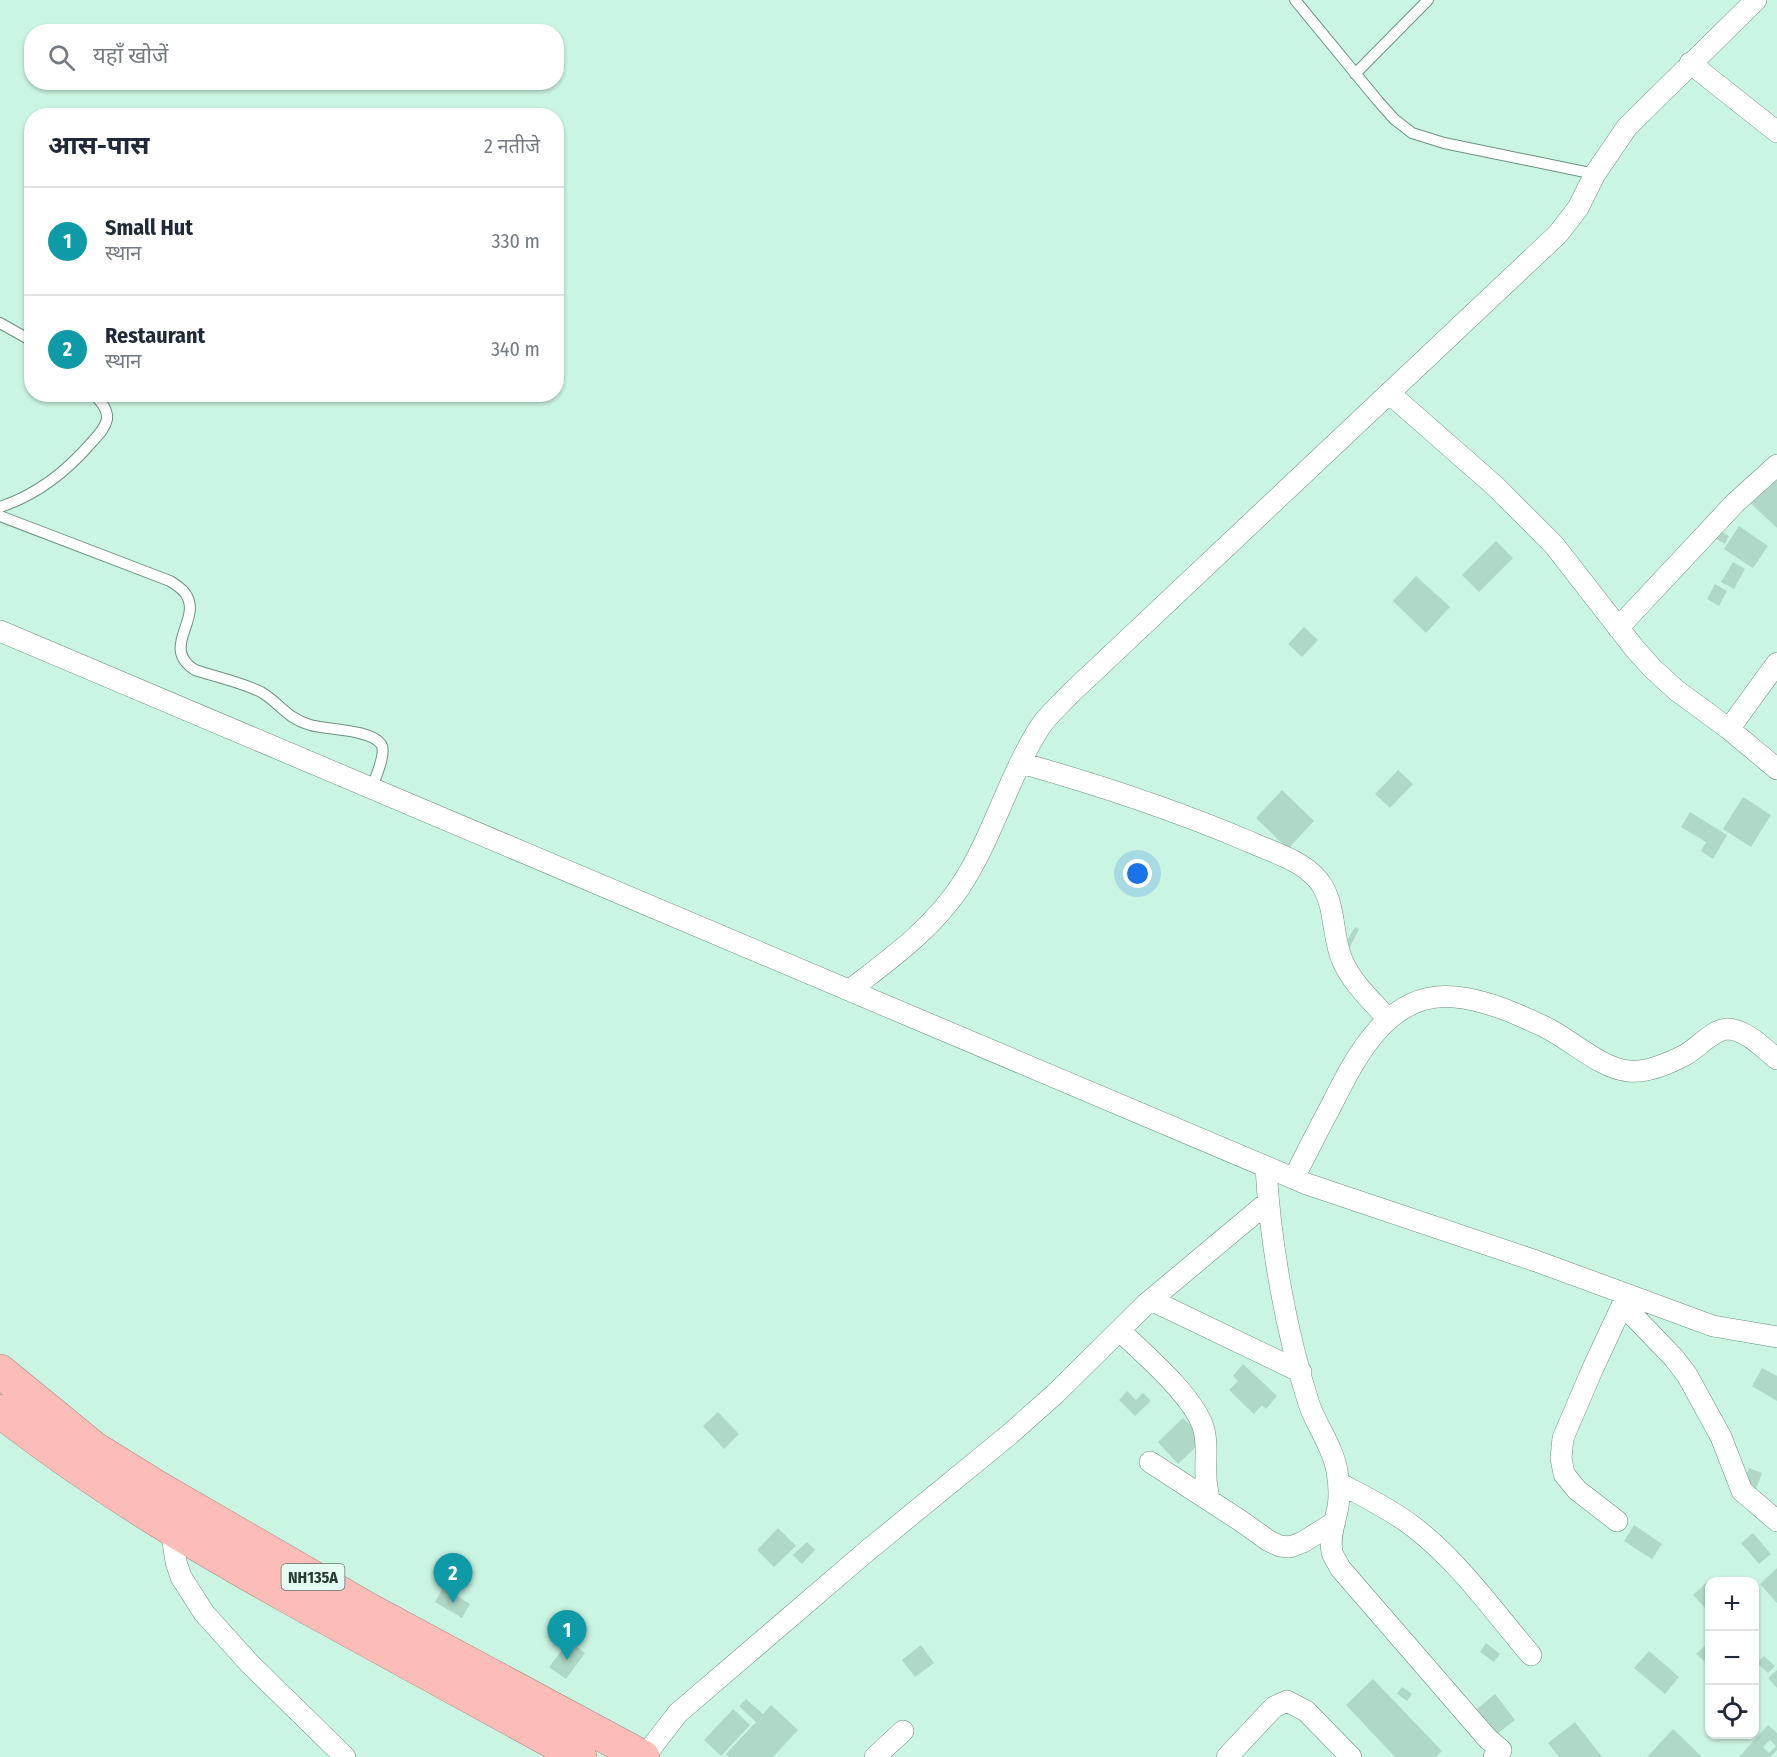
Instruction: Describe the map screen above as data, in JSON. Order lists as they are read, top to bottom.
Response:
{
  "streets": {
    "highway": ["NH135A"]
  },
  "page": {
    "search": "यहाँ खोजें",
    "heading": ["आस-पास", "2 नतीजे"],
    "list": [
      {
        "mark": "1",
        "name": "Small Hut",
        "note": "स्थान",
        "value": "330 m"
      },
      {
        "mark": "2",
        "name": "Restaurant",
        "note": "स्थान",
        "value": "340 m"
      }
    ],
    "pins": ["2", "1"],
    "map_buttons": ["+", "−"]
  }
}
